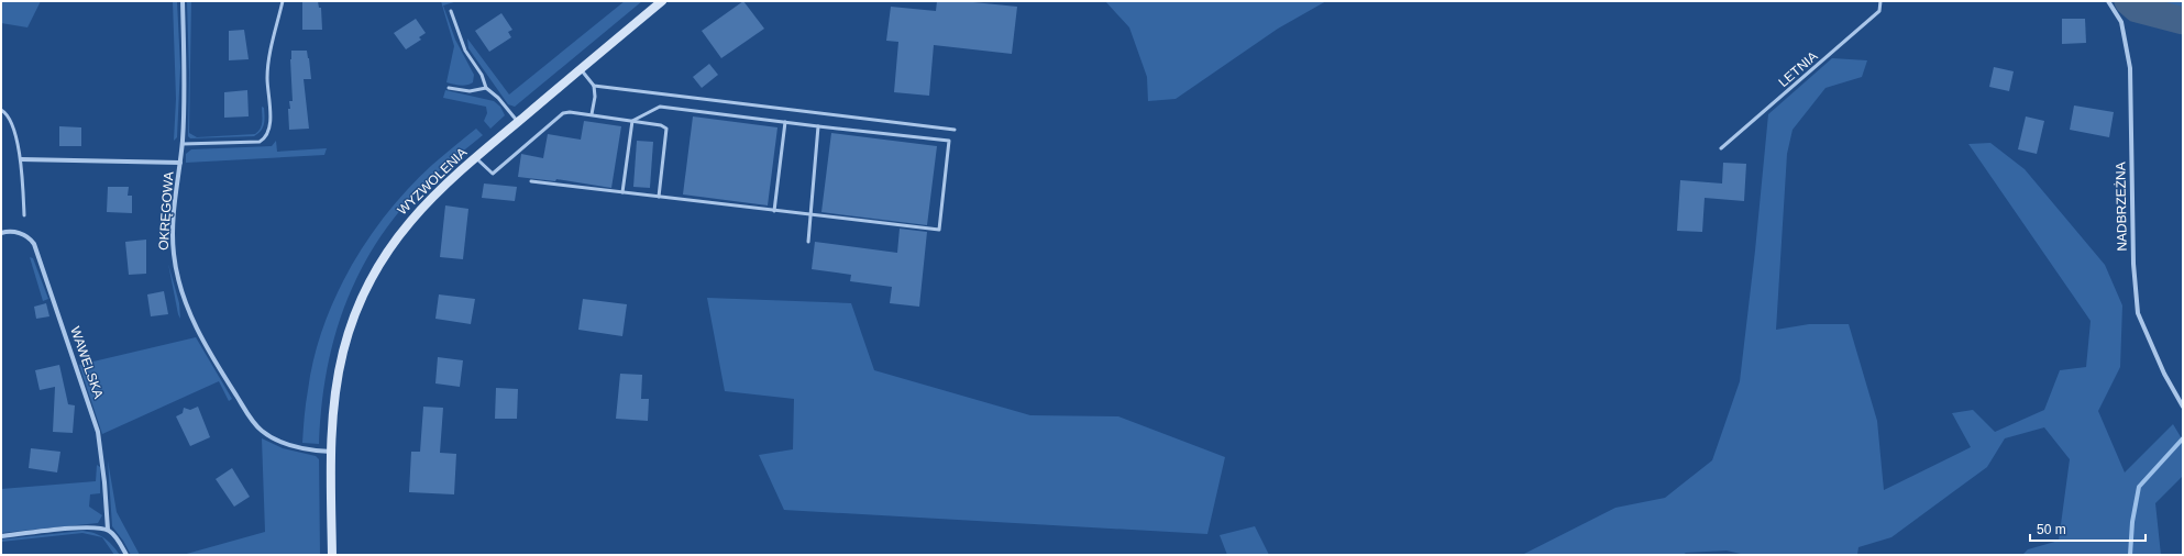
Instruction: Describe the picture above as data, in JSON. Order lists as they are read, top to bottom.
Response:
{
  "streets": {
    "street": [
      "WYZWOLENIA",
      "NADBRZEŻNA",
      "OKRĘGOWA",
      "WAWELSKA"
    ],
    "lane": ["LETNIA"]
  },
  "crossings": [
    ["WYZWOLENIA", "OKRĘGOWA"]
  ],
  "scale_bar": "50 m"
}
